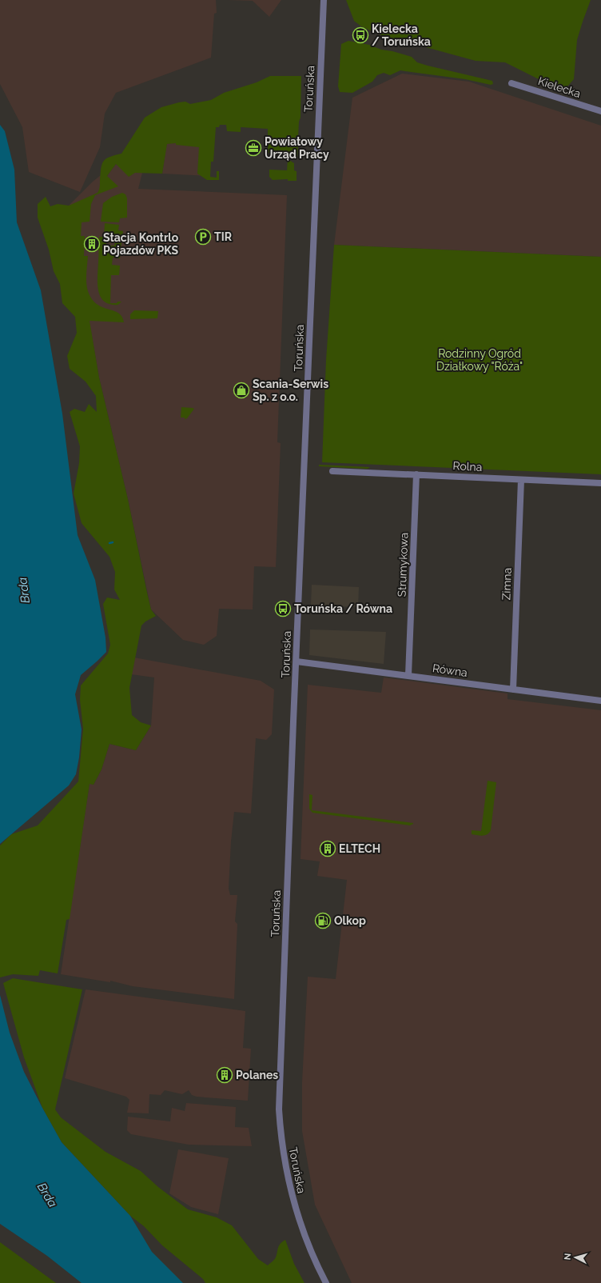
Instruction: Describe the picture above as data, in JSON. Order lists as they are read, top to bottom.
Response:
{
  "streets": {
    "street": [
      "Kielecka",
      "Toruńska",
      "Rolna",
      "Strumykowa",
      "Zimna",
      "Równa"
    ]
  },
  "crossings": [
    ["Toruńska", "Równa"],
    ["Rolna", "Strumykowa"],
    ["Rolna", "Zimna"],
    ["Strumykowa", "Równa"],
    ["Zimna", "Równa"]
  ],
  "water": ["Brda"],
  "parks": ["Rodzinny Ogród Działkowy \"Róża\""],
  "places": {
    "bus stop": ["Kielecka / Toruńska", "Toruńska / Równa"],
    "office": ["Powiatowy Urząd Pracy"],
    "parking": ["TIR"],
    "building": ["Stacja Kontrlo Pojazdów PKS", "ELTECH", "Polanes"],
    "shop": ["Scania-Serwis Sp. z o.o."],
    "fuel station": ["Olkop"]
  },
  "north": "left"
}
